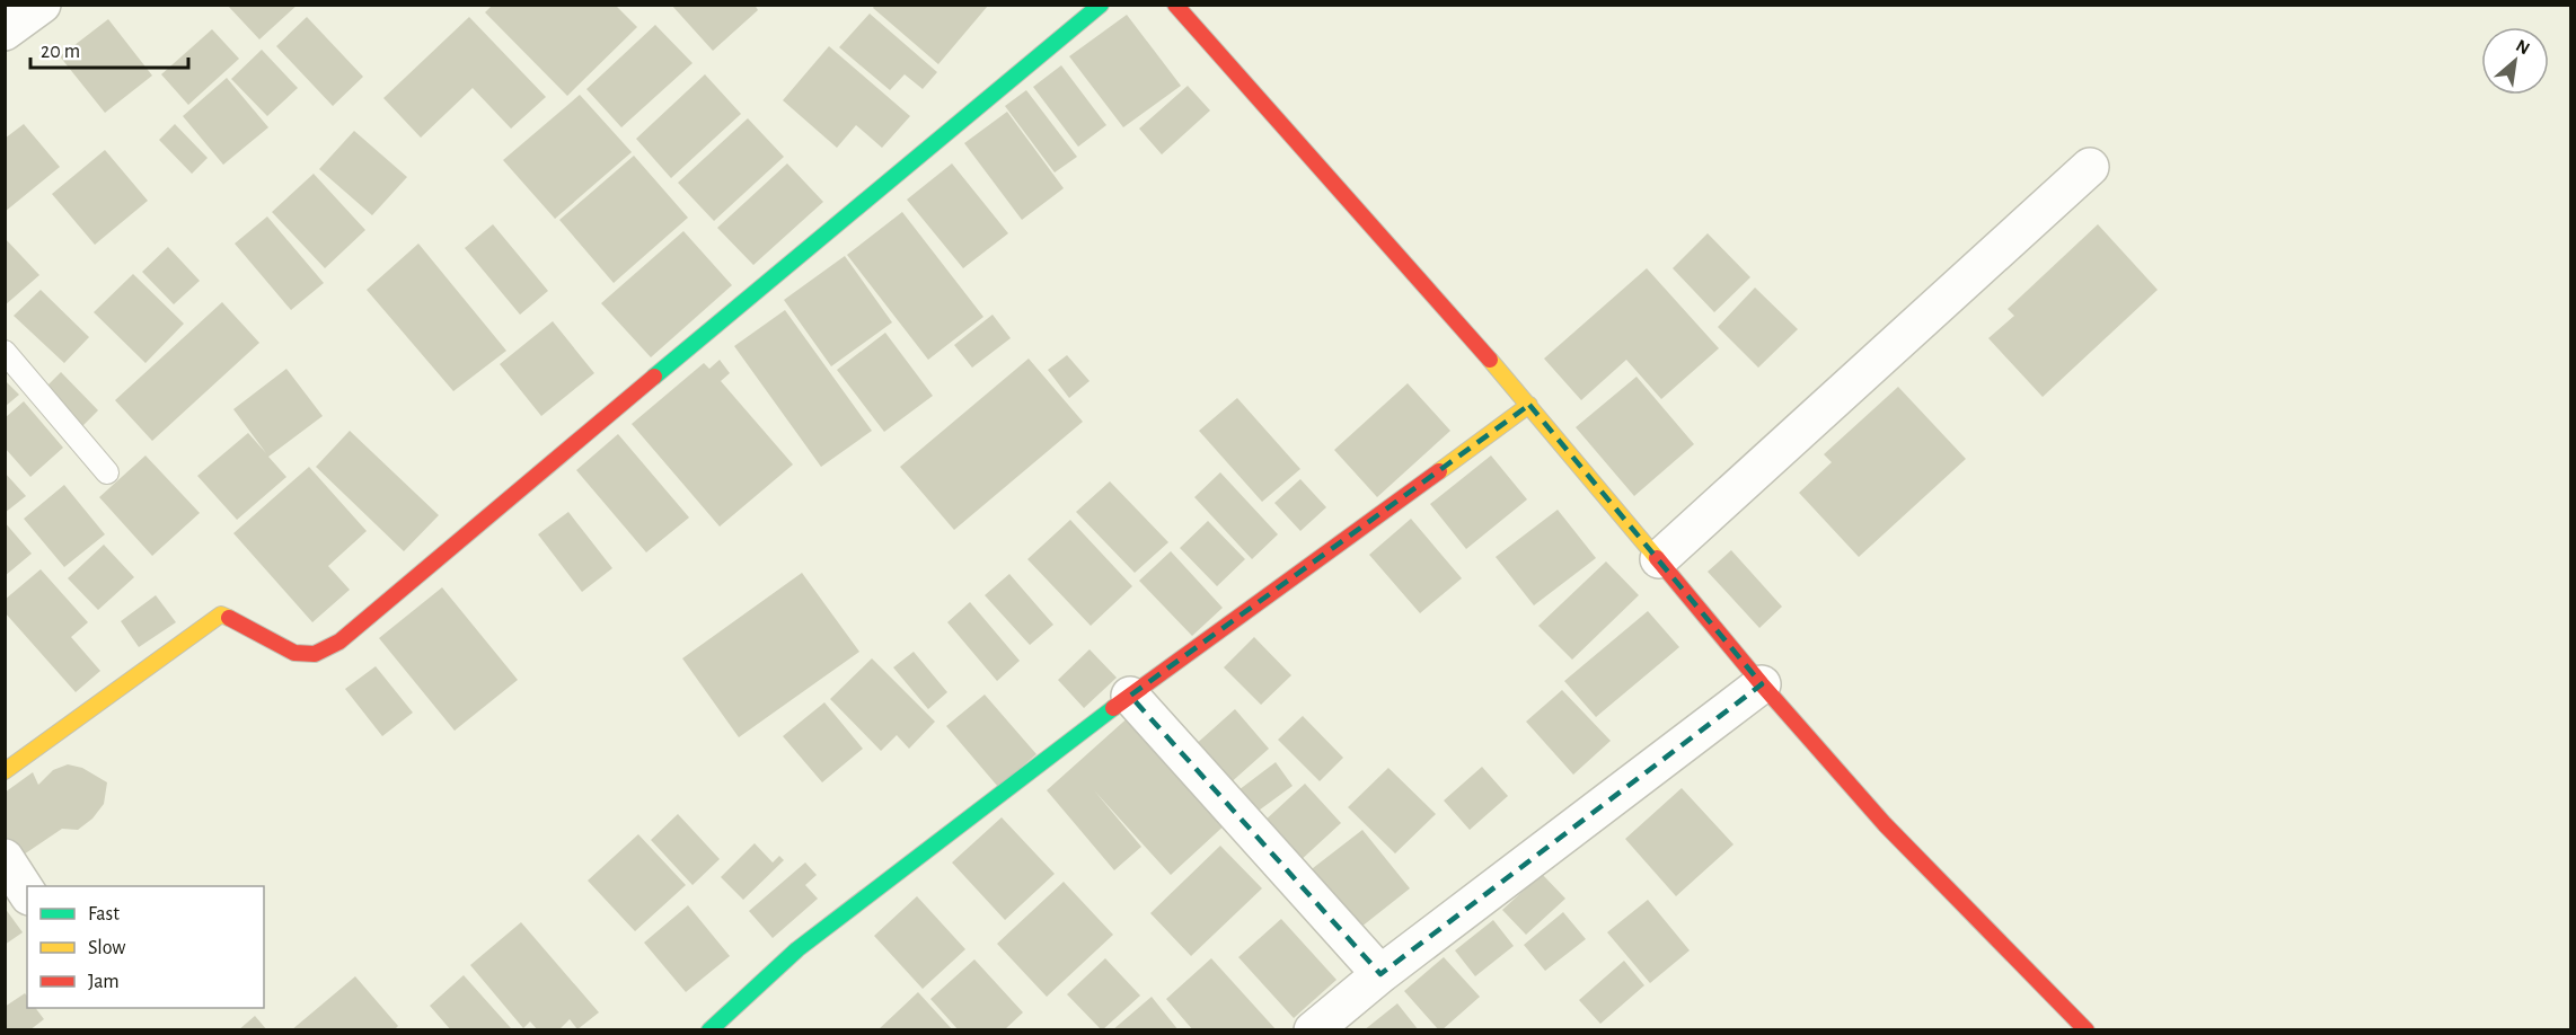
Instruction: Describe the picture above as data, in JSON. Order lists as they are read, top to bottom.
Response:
{
  "legend": ["Fast", "Slow", "Jam"],
  "scale_bar": "20 m",
  "north": "top right"
}
